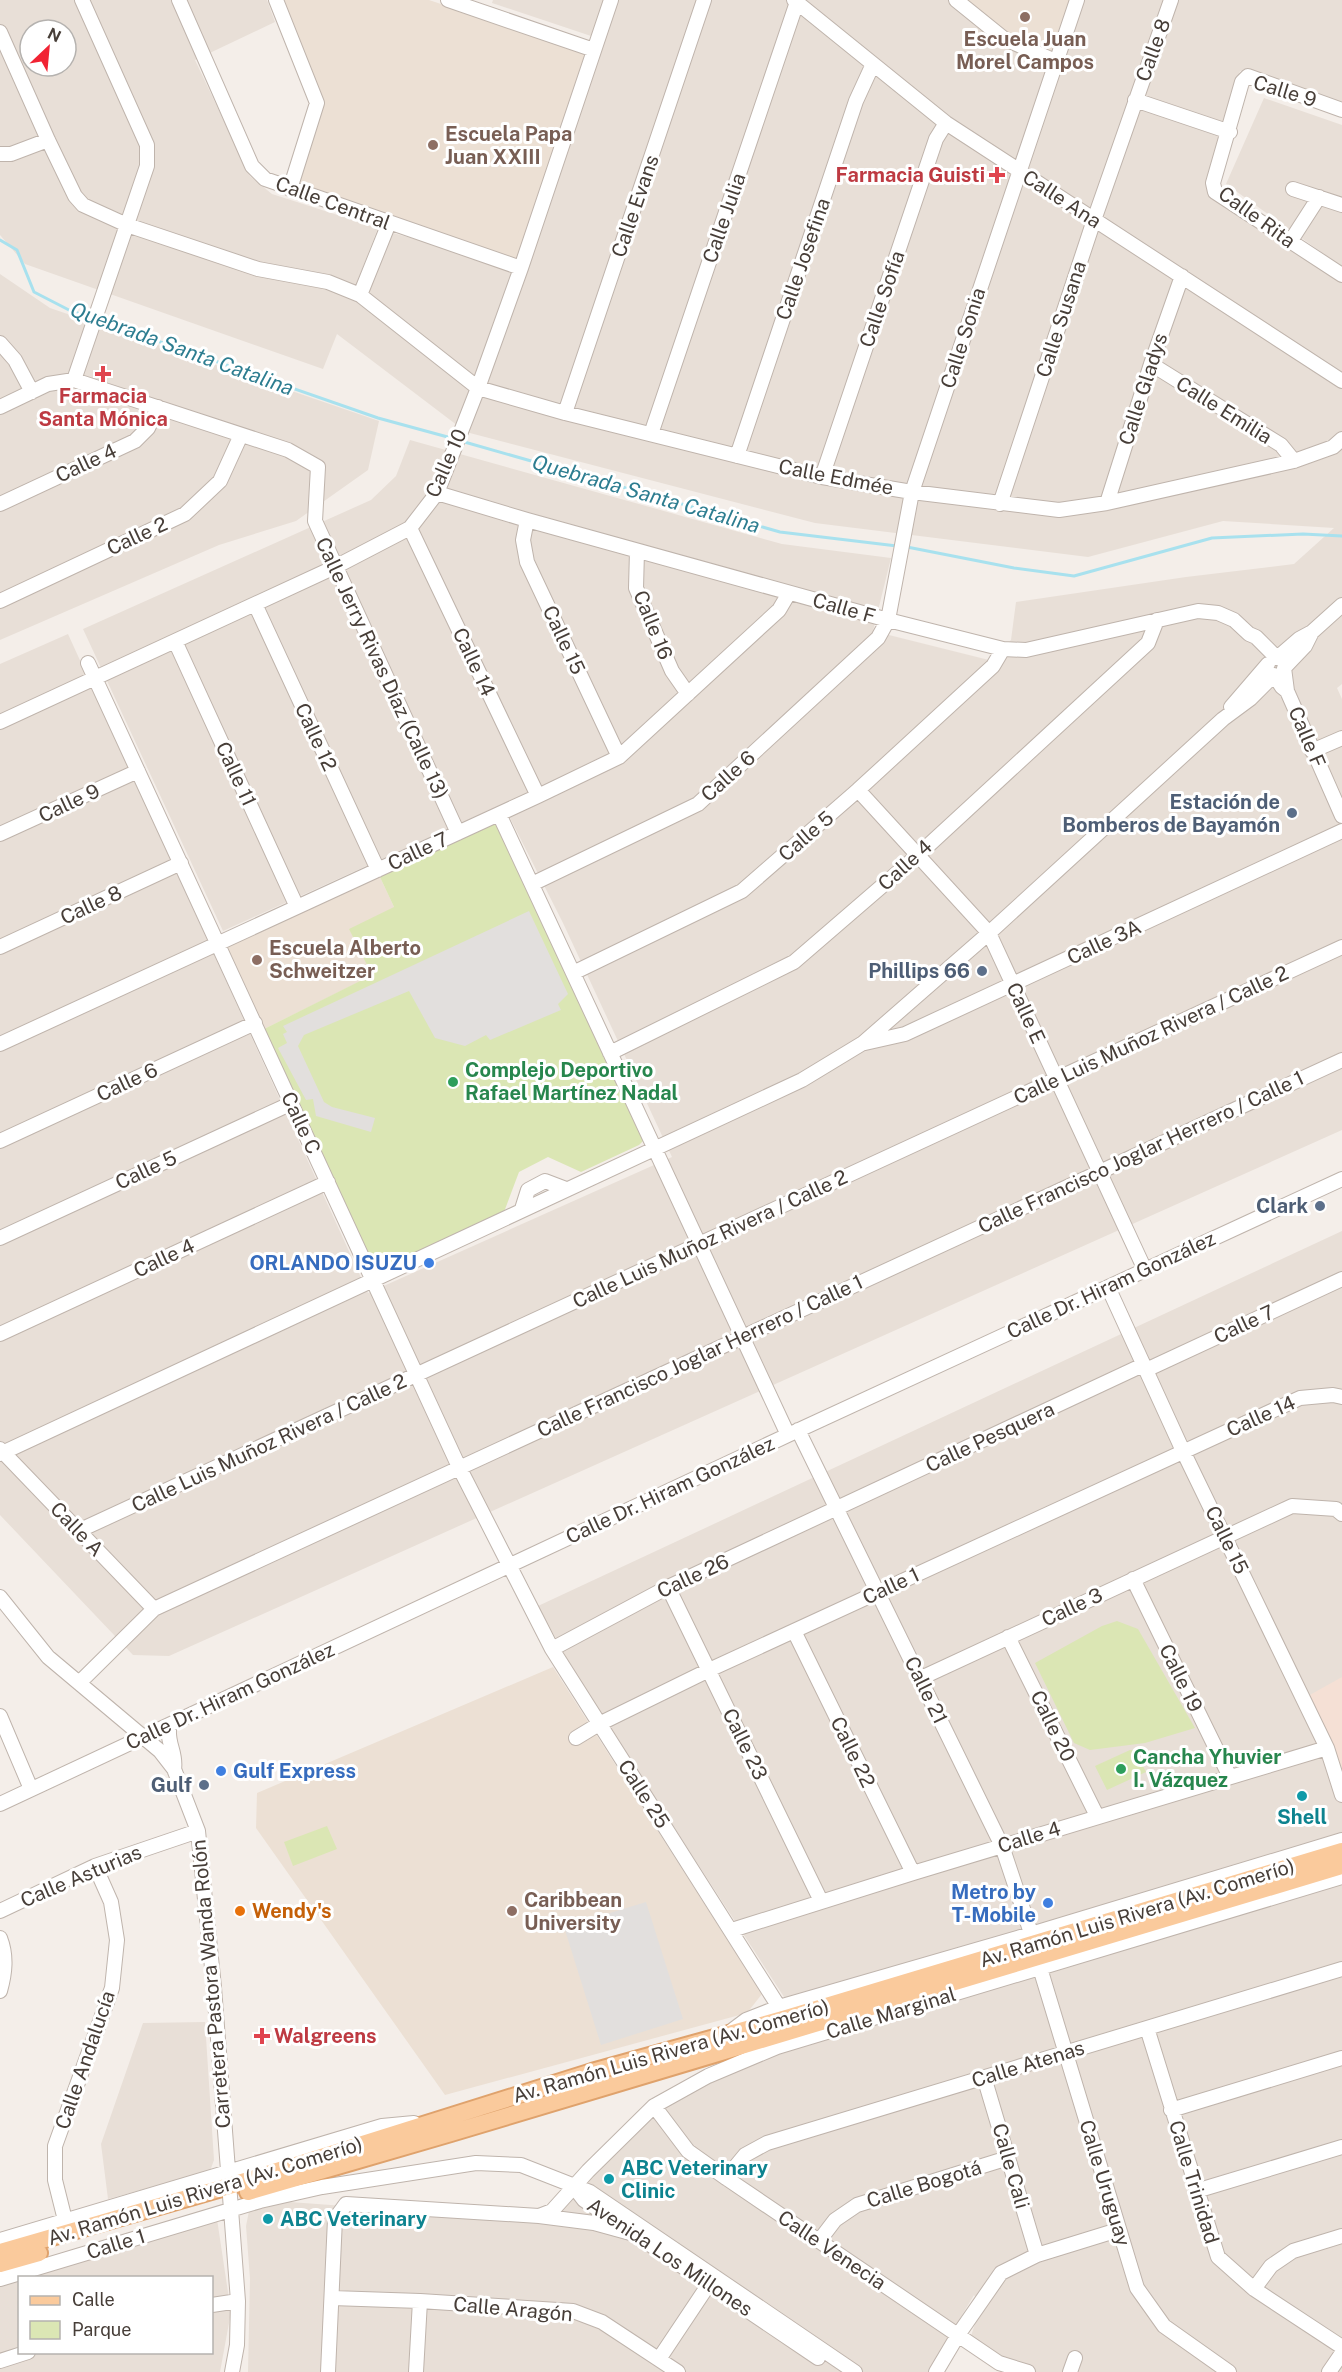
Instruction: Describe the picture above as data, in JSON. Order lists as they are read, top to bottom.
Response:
{
  "streets": {
    "main road": ["Av. Ramón Luis Rivera (Av. Comerío)"],
    "street": [
      "Calle 8",
      "Calle 9",
      "Calle Ana",
      "Calle Central",
      "Calle Evans",
      "Calle Rita",
      "Calle Julia",
      "Calle Josefina",
      "Calle Sofía",
      "Calle Susana",
      "Calle Sonia",
      "Calle Gladys",
      "Calle Emilia",
      "Calle 4",
      "Calle 10",
      "Calle Edmée",
      "Calle 2",
      "Calle F",
      "Calle 16",
      "Calle 15",
      "Calle 14",
      "Calle Jerry Rivas Díaz (Calle 13)",
      "Calle 12",
      "Calle 11",
      "Calle 6",
      "Calle 5",
      "Calle 7",
      "Calle 3A",
      "Calle E",
      "Calle Luis Muñoz Rivera / Calle 2",
      "Calle C",
      "Calle Francisco Joglar Herrero / Calle 1",
      "Calle Dr. Hiram González",
      "Calle Pesquera",
      "Calle A",
      "Calle 26",
      "Calle 1",
      "Calle 3",
      "Calle 19",
      "Calle 21",
      "Calle 20",
      "Calle 23",
      "Calle 22",
      "Calle 25",
      "Calle Asturias",
      "Carretera Pastora Wanda Rolón",
      "Calle Marginal",
      "Calle Andalucía",
      "Calle Atenas",
      "Calle Cali",
      "Calle Trinidad",
      "Calle Uruguay",
      "Calle Bogotá",
      "Calle Venecia",
      "Avenida Los Millones",
      "Calle Aragón"
    ]
  },
  "crossings": [
    ["Calle 8", "Calle Susana"],
    ["Calle 8", "Calle C"],
    ["Calle 9", "Calle Rita"],
    ["Calle 9", "Calle C"],
    ["Calle Ana", "Calle Julia"],
    ["Calle Ana", "Calle Josefina"],
    ["Calle Ana", "Calle Sofía"],
    ["Calle Ana", "Calle Susana"],
    ["Calle Ana", "Calle Sonia"],
    ["Calle Ana", "Calle Gladys"],
    ["Calle Central", "Calle 10"],
    ["Calle Evans", "Calle Edmée"],
    ["Calle Julia", "Calle Edmée"],
    ["Calle Josefina", "Calle Edmée"],
    ["Calle Sofía", "Calle Edmée"],
    ["Calle Susana", "Calle Edmée"],
    ["Calle Sonia", "Calle Edmée"],
    ["Calle Sonia", "Calle F"],
    ["Calle Sonia", "Calle 6"],
    ["Calle Gladys", "Calle Emilia"],
    ["Calle Gladys", "Calle Edmée"],
    ["Calle Emilia", "Calle Edmée"],
    ["Calle 4", "Calle F"],
    ["Calle 4", "Calle 15"],
    ["Calle 4", "Calle Jerry Rivas Díaz (Calle 13)"],
    ["Calle 4", "Calle E"],
    ["Calle 4", "Calle C"],
    ["Calle 4", "Calle 19"],
    ["Calle 4", "Calle 21"],
    ["Calle 4", "Calle 20"],
    ["Calle 4", "Calle 23"],
    ["Calle 4", "Calle 22"],
    ["Calle 4", "Calle 25"],
    ["Calle 10", "Calle Edmée"],
    ["Calle 10", "Calle F"],
    ["Calle 10", "Calle 14"],
    ["Calle 10", "Calle Jerry Rivas Díaz (Calle 13)"],
    ["Calle 10", "Calle 12"],
    ["Calle 10", "Calle 11"],
    ["Calle 10", "Calle C"],
    ["Calle 2", "Calle Jerry Rivas Díaz (Calle 13)"],
    ["Calle F", "Calle 16"],
    ["Calle F", "Calle 15"],
    ["Calle F", "Calle 6"],
    ["Calle F", "Calle 5"],
    ["Calle F", "Calle 7"],
    ["Calle 16", "Calle 7"],
    ["Calle 15", "Calle 14"],
    ["Calle 15", "Calle 7"],
    ["Calle 15", "Calle Dr. Hiram González"],
    ["Calle 15", "Calle Pesquera"],
    ["Calle 15", "Calle 1"],
    ["Calle 15", "Calle 3"],
    ["Calle 14", "Calle 7"],
    ["Calle 14", "Calle 1"],
    ["Calle Jerry Rivas Díaz (Calle 13)", "Calle 7"],
    ["Calle 12", "Calle 7"],
    ["Calle 11", "Calle 7"],
    ["Calle 6", "Calle C"],
    ["Calle 6", "Calle 21"],
    ["Calle 5", "Calle E"],
    ["Calle 5", "Calle C"],
    ["Calle 5", "Calle 21"],
    ["Calle 7", "Calle C"],
    ["Calle 7", "Calle Pesquera"],
    ["Calle 7", "Calle 21"],
    ["Calle 3A", "Calle E"],
    ["Calle E", "Calle Luis Muñoz Rivera / Calle 2"],
    ["Calle E", "Calle Francisco Joglar Herrero / Calle 1"],
    ["Calle E", "Calle Dr. Hiram González"],
    ["Calle Luis Muñoz Rivera / Calle 2", "Calle C"],
    ["Calle Luis Muñoz Rivera / Calle 2", "Calle A"],
    ["Calle Luis Muñoz Rivera / Calle 2", "Calle 21"],
    ["Calle C", "Calle Francisco Joglar Herrero / Calle 1"],
    ["Calle C", "Calle Dr. Hiram González"],
    ["Calle C", "Calle 25"],
    ["Calle Francisco Joglar Herrero / Calle 1", "Calle A"],
    ["Calle Francisco Joglar Herrero / Calle 1", "Calle 21"],
    ["Calle Francisco Joglar Herrero / Calle 1", "Carretera Pastora Wanda Rolón"],
    ["Calle Dr. Hiram González", "Calle 21"],
    ["Calle Dr. Hiram González", "Calle 25"],
    ["Calle Dr. Hiram González", "Carretera Pastora Wanda Rolón"],
    ["Calle Pesquera", "Calle 26"],
    ["Calle Pesquera", "Calle 21"],
    ["Calle 26", "Calle 21"],
    ["Calle 26", "Calle 23"],
    ["Calle 26", "Calle 25"],
    ["Calle 1", "Calle 21"],
    ["Calle 1", "Calle 23"],
    ["Calle 1", "Calle 22"],
    ["Calle 1", "Calle 25"],
    ["Calle 1", "Av. Ramón Luis Rivera (Av. Comerío)"],
    ["Calle 1", "Carretera Pastora Wanda Rolón"],
    ["Calle 3", "Calle 19"],
    ["Calle 3", "Calle 21"],
    ["Calle 3", "Calle 20"],
    ["Calle 21", "Av. Ramón Luis Rivera (Av. Comerío)"],
    ["Calle 21", "Calle Marginal"],
    ["Calle 21", "Calle Uruguay"],
    ["Calle 25", "Av. Ramón Luis Rivera (Av. Comerío)"],
    ["Calle Asturias", "Carretera Pastora Wanda Rolón"],
    ["Calle Asturias", "Calle Andalucía"],
    ["Av. Ramón Luis Rivera (Av. Comerío)", "Carretera Pastora Wanda Rolón"],
    ["Av. Ramón Luis Rivera (Av. Comerío)", "Calle Marginal"],
    ["Av. Ramón Luis Rivera (Av. Comerío)", "Calle Uruguay"],
    ["Calle Marginal", "Calle Uruguay"],
    ["Calle Marginal", "Calle Venecia"],
    ["Calle Marginal", "Avenida Los Millones"],
    ["Calle Atenas", "Calle Cali"],
    ["Calle Atenas", "Calle Trinidad"],
    ["Calle Atenas", "Calle Uruguay"],
    ["Calle Atenas", "Calle Venecia"],
    ["Calle Cali", "Calle Bogotá"],
    ["Calle Bogotá", "Calle Venecia"]
  ],
  "water": ["Quebrada Santa Catalina"],
  "places": {
    "other": [
      "Escuela Juan Morel Campos",
      "Escuela Papa Juan XXIII",
      "Estación de Bomberos de Bayamón",
      "Escuela Alberto Schweitzer",
      "Phillips 66",
      "Complejo Deportivo Rafael Martínez Nadal",
      "Clark",
      "ORLANDO ISUZU",
      "Cancha Yhuvier I. Vázquez",
      "Gulf Express",
      "Gulf",
      "Shell",
      "Metro by T-Mobile",
      "Wendy's",
      "Caribbean University",
      "ABC Veterinary Clinic",
      "ABC Veterinary"
    ],
    "health": ["Farmacia Guisti", "Farmacia Santa Mónica", "Walgreens"]
  },
  "legend": ["Calle", "Parque"],
  "north": "top right"
}
